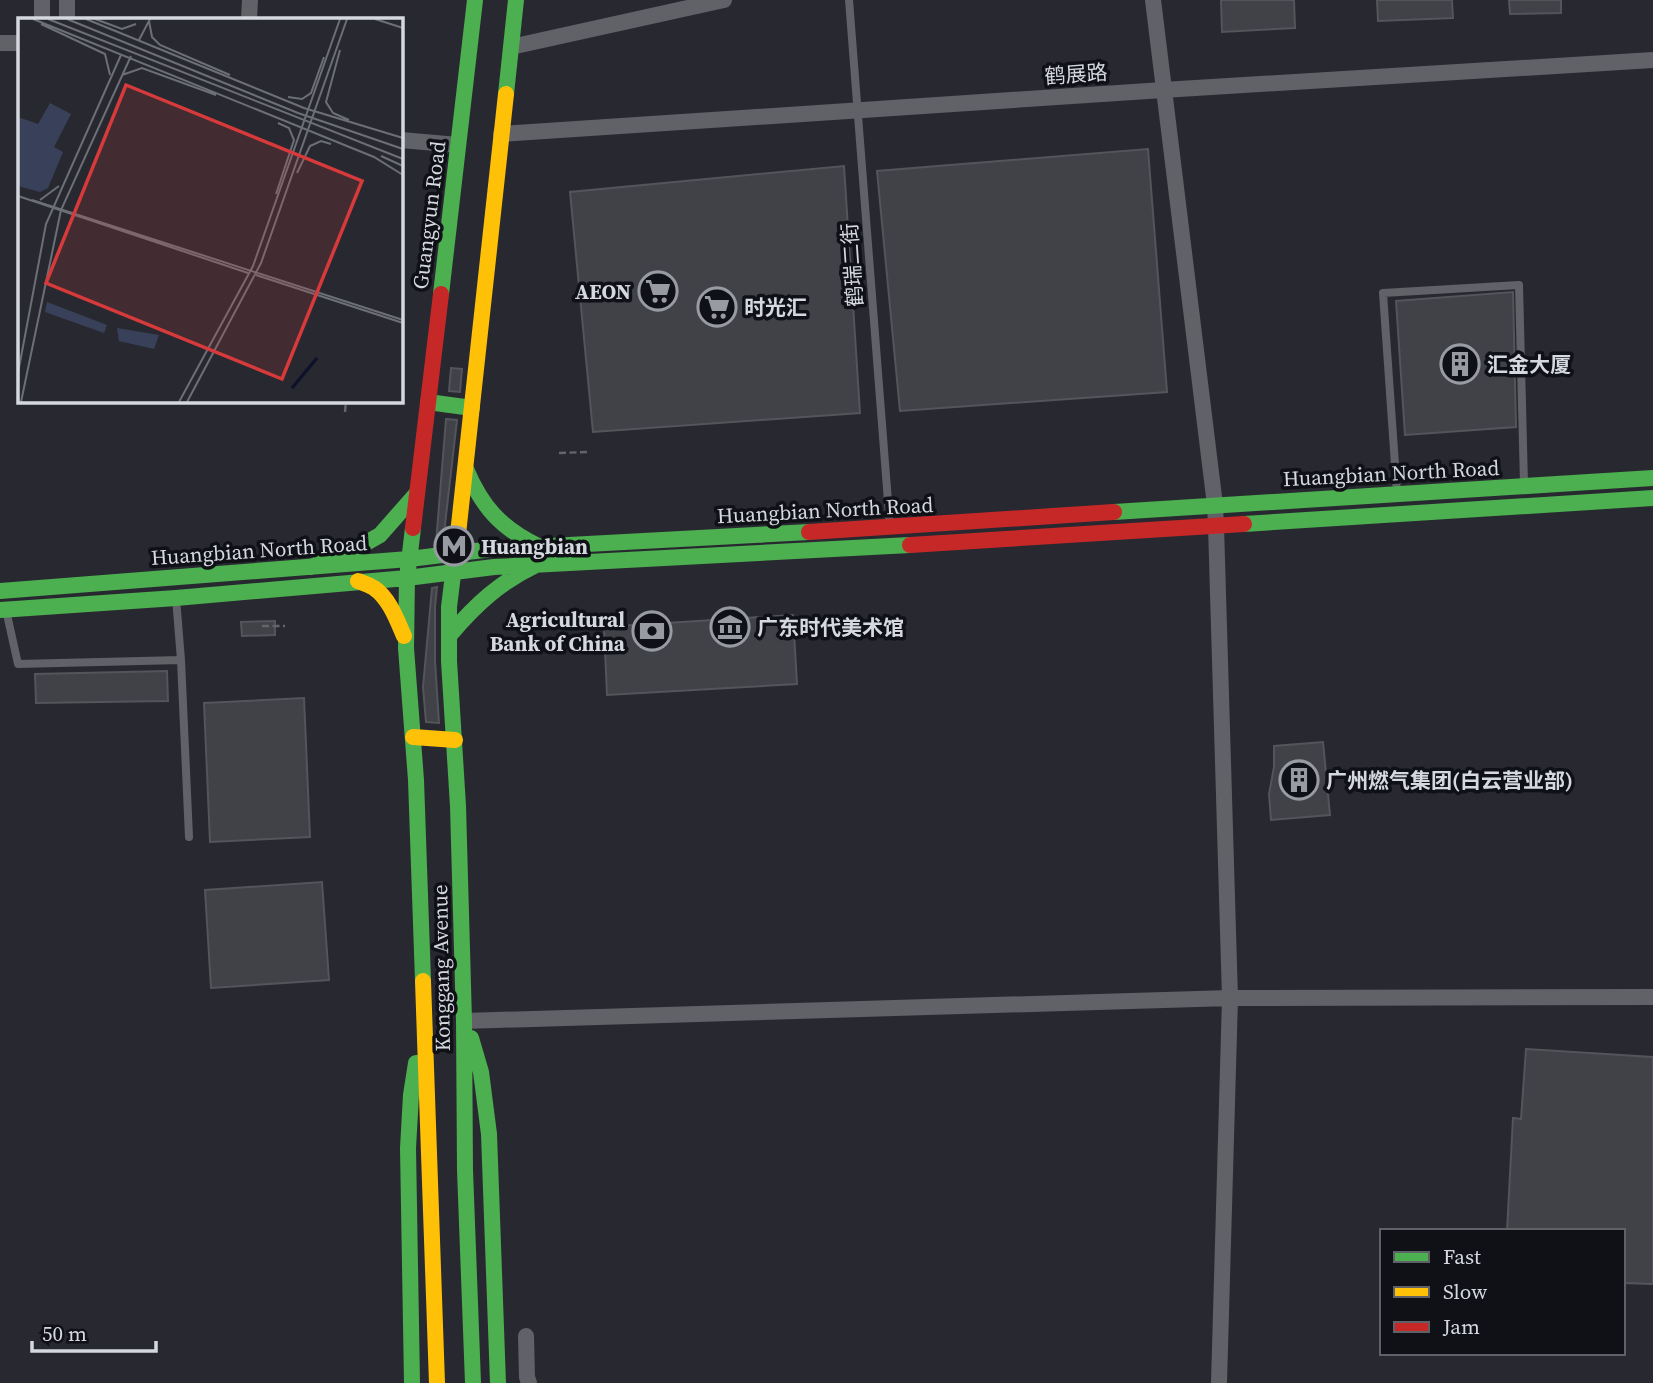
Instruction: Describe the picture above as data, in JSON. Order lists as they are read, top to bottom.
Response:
{
  "streets": {
    "main road": ["Guangyun Road", "Huangbian North Road", "Konggang Avenue"],
    "street": ["鹤展路"],
    "lane": ["鹤瑞二街"]
  },
  "crossings": [
    ["鹤展路", "鹤瑞二街"],
    ["Guangyun Road", "Huangbian North Road"],
    ["Guangyun Road", "Konggang Avenue"],
    ["鹤瑞二街", "Huangbian North Road"],
    ["Huangbian North Road", "Konggang Avenue"]
  ],
  "places": {
    "supermarket": ["AEON", "时光汇"],
    "building": ["汇金大厦", "广州燃气集团(白云营业部)"],
    "metro station": ["Huangbian"],
    "museum": ["广东时代美术馆"],
    "bank": ["Agricultural Bank of China"]
  },
  "legend": ["Fast", "Slow", "Jam"],
  "scale_bar": "50 m"
}
